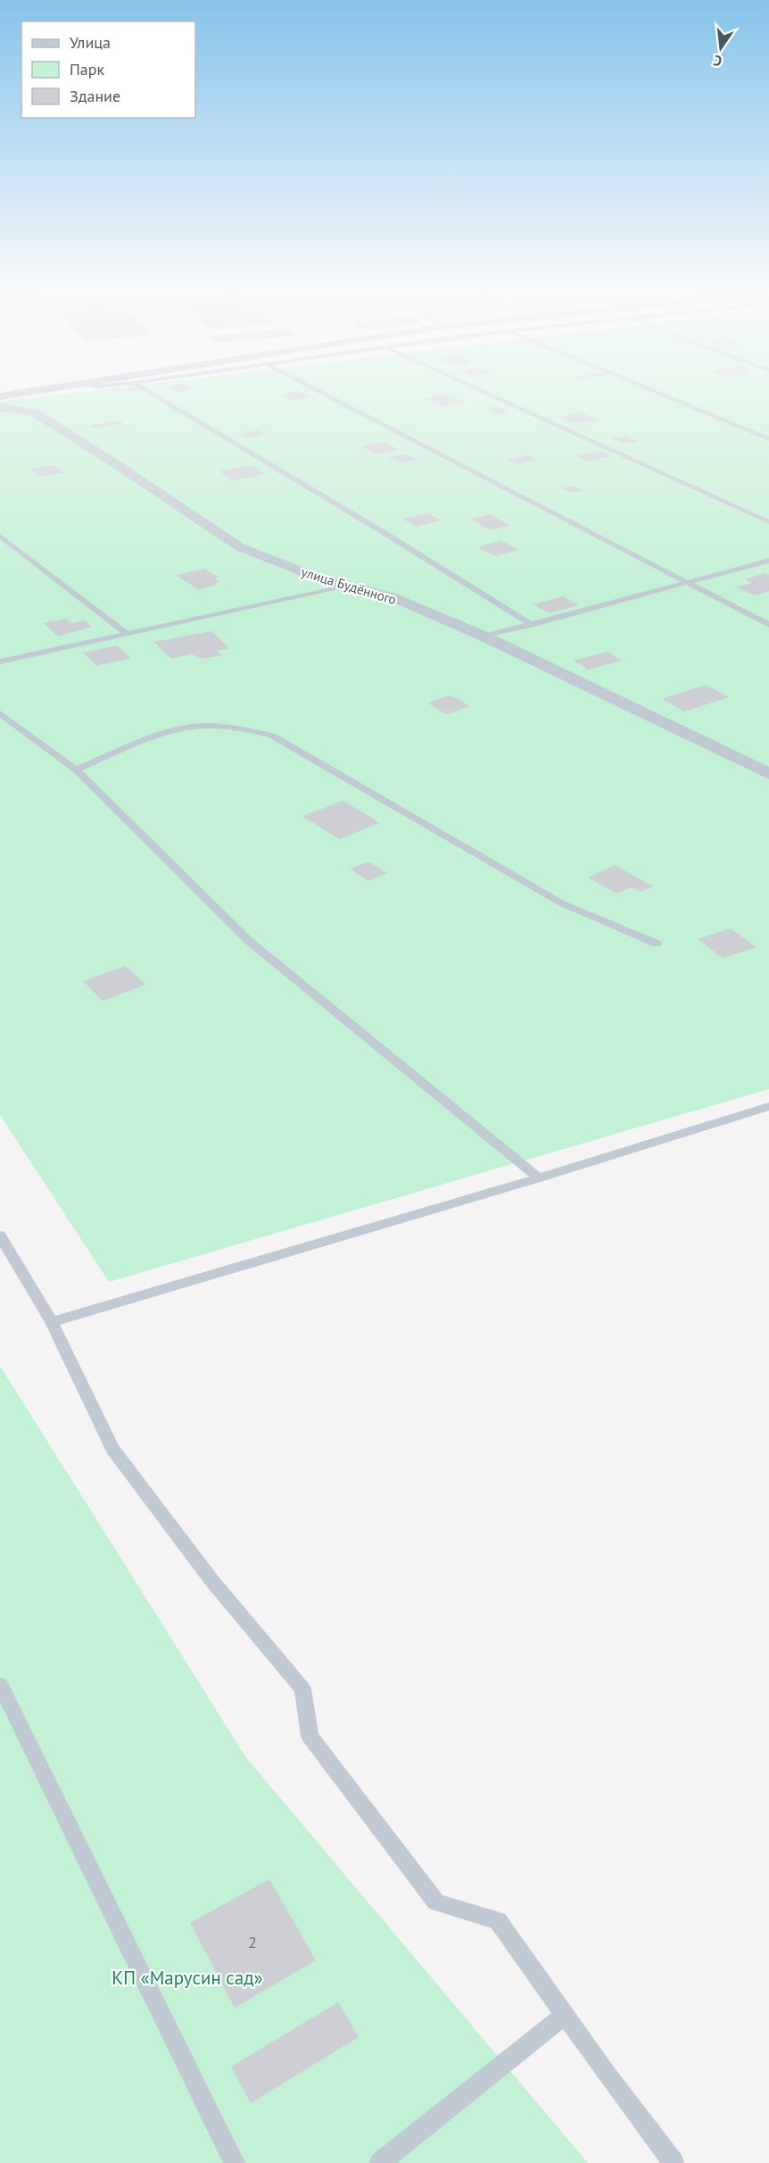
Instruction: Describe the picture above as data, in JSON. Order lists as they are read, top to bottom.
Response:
{
  "streets": {
    "street": ["улица Будённого"]
  },
  "parks": ["КП «Марусин сад»"],
  "house_numbers": ["2"],
  "legend": ["Улица", "Парк", "Здание"],
  "north": "bottom"
}
